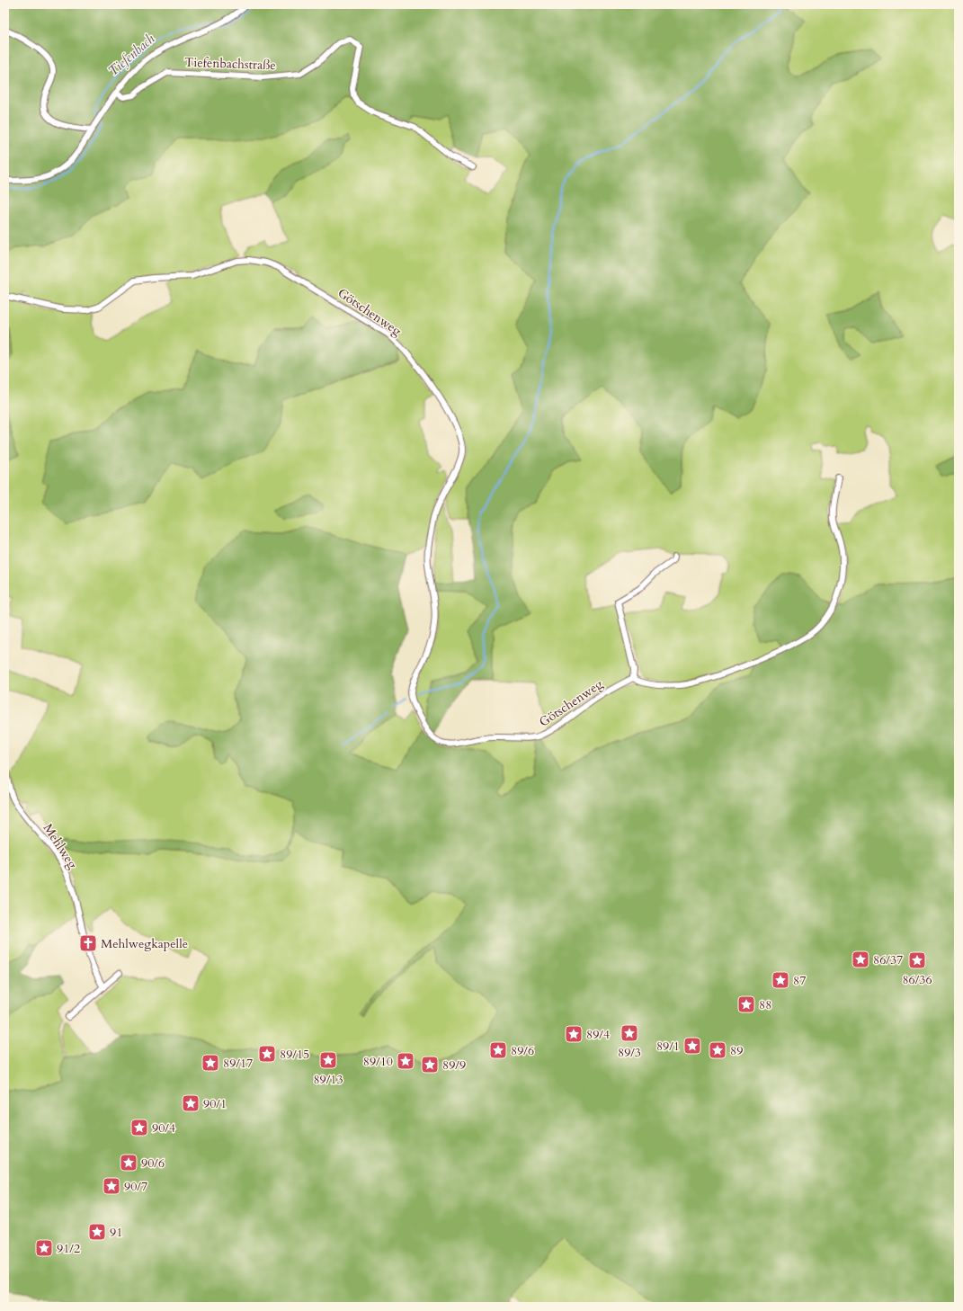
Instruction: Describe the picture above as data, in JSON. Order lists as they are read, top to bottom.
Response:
{
  "streets": {
    "street": ["Tiefenbachstraße", "Götschenweg", "Mehlweg"]
  },
  "water": ["Tiefenbach"],
  "places": {
    "church": ["Mehlwegkapelle"],
    "place": [
      "86/37",
      "86/36",
      "87",
      "88",
      "89/3",
      "89/4",
      "89/1",
      "89/6",
      "89",
      "89/15",
      "89/13",
      "89/10",
      "89/17",
      "89/9",
      "90/1",
      "90/4",
      "90/6",
      "90/7",
      "91",
      "91/2"
    ]
  }
}
